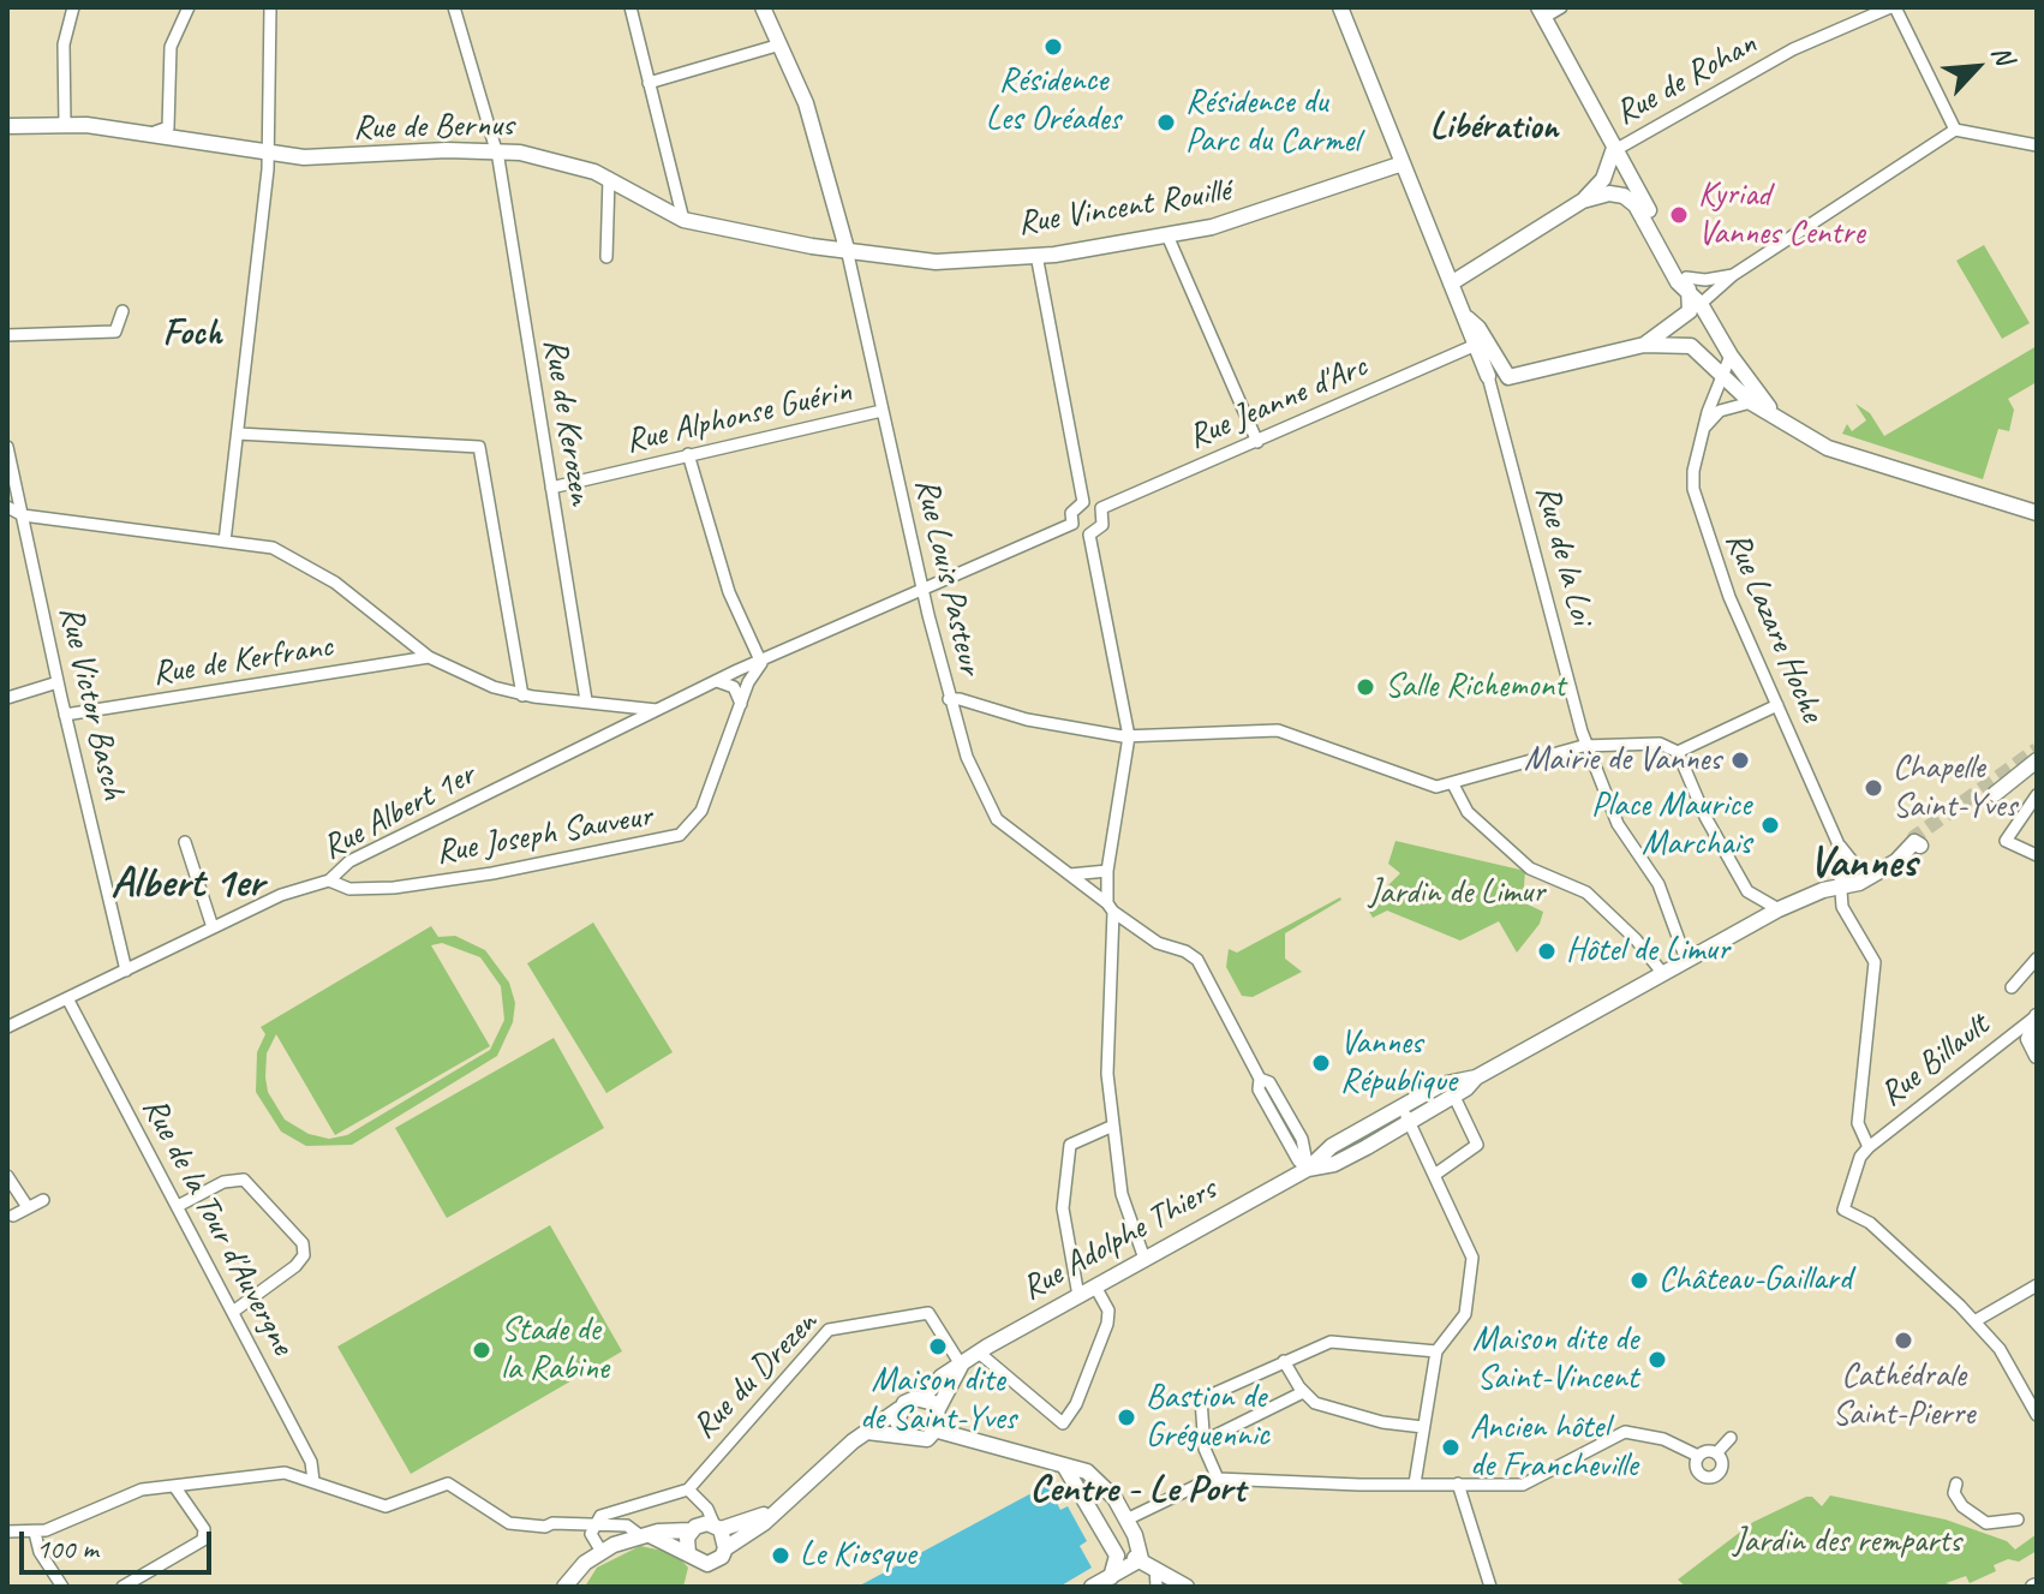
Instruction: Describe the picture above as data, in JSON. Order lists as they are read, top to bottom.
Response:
{
  "streets": {
    "main road": ["Rue de Bernus", "Rue Vincent Rouillé", "Rue Adolphe Thiers"],
    "street": [
      "Rue de Rohan",
      "Rue Jeanne d'Arc",
      "Rue Alphonse Guérin",
      "Rue de Kerozen",
      "Rue de la Loi",
      "Rue Louis Pasteur",
      "Rue Lazare Hoche",
      "Rue de Kerfranc",
      "Rue Victor Basch",
      "Rue Albert 1er",
      "Rue Joseph Sauveur",
      "Rue Billault",
      "Rue de la Tour d'Auvergne",
      "Rue du Drezen"
    ]
  },
  "crossings": [
    ["Rue de Bernus", "Rue Vincent Rouillé"],
    ["Rue de Bernus", "Rue de Kerozen"],
    ["Rue de Bernus", "Rue Louis Pasteur"],
    ["Rue Vincent Rouillé", "Rue Louis Pasteur"],
    ["Rue Alphonse Guérin", "Rue de Kerozen"],
    ["Rue Alphonse Guérin", "Rue Louis Pasteur"],
    ["Rue de la Loi", "Rue Adolphe Thiers"],
    ["Rue Louis Pasteur", "Rue Adolphe Thiers"],
    ["Rue Lazare Hoche", "Rue Billault"],
    ["Rue de Kerfranc", "Rue Victor Basch"],
    ["Rue Victor Basch", "Rue Albert 1er"],
    ["Rue Albert 1er", "Rue Joseph Sauveur"],
    ["Rue Albert 1er", "Rue de la Tour d'Auvergne"],
    ["Rue Adolphe Thiers", "Rue du Drezen"]
  ],
  "districts": [
    "Libération",
    "Foch",
    "Vannes",
    "Albert 1er",
    "Centre - Le Port"
  ],
  "parks": ["Jardin de Limur", "Jardin des remparts"],
  "places": [
    "Résidence Les Oréades",
    "Résidence du Parc du Carmel",
    "Kyriad Vannes Centre",
    "Salle Richemont",
    "Mairie de Vannes",
    "Chapelle Saint-Yves",
    "Place Maurice Marchais",
    "Hôtel de Limur",
    "Vannes République",
    "Château-Gaillard",
    "Cathédrale Saint-Pierre",
    "Maison dite de Saint-Yves",
    "Stade de la Rabine",
    "Maison dite de Saint-Vincent",
    "Bastion de Gréguennic",
    "Ancien hôtel de Francheville",
    "Le Kiosque"
  ],
  "scale_bar": "100 m",
  "north": "top right"
}
